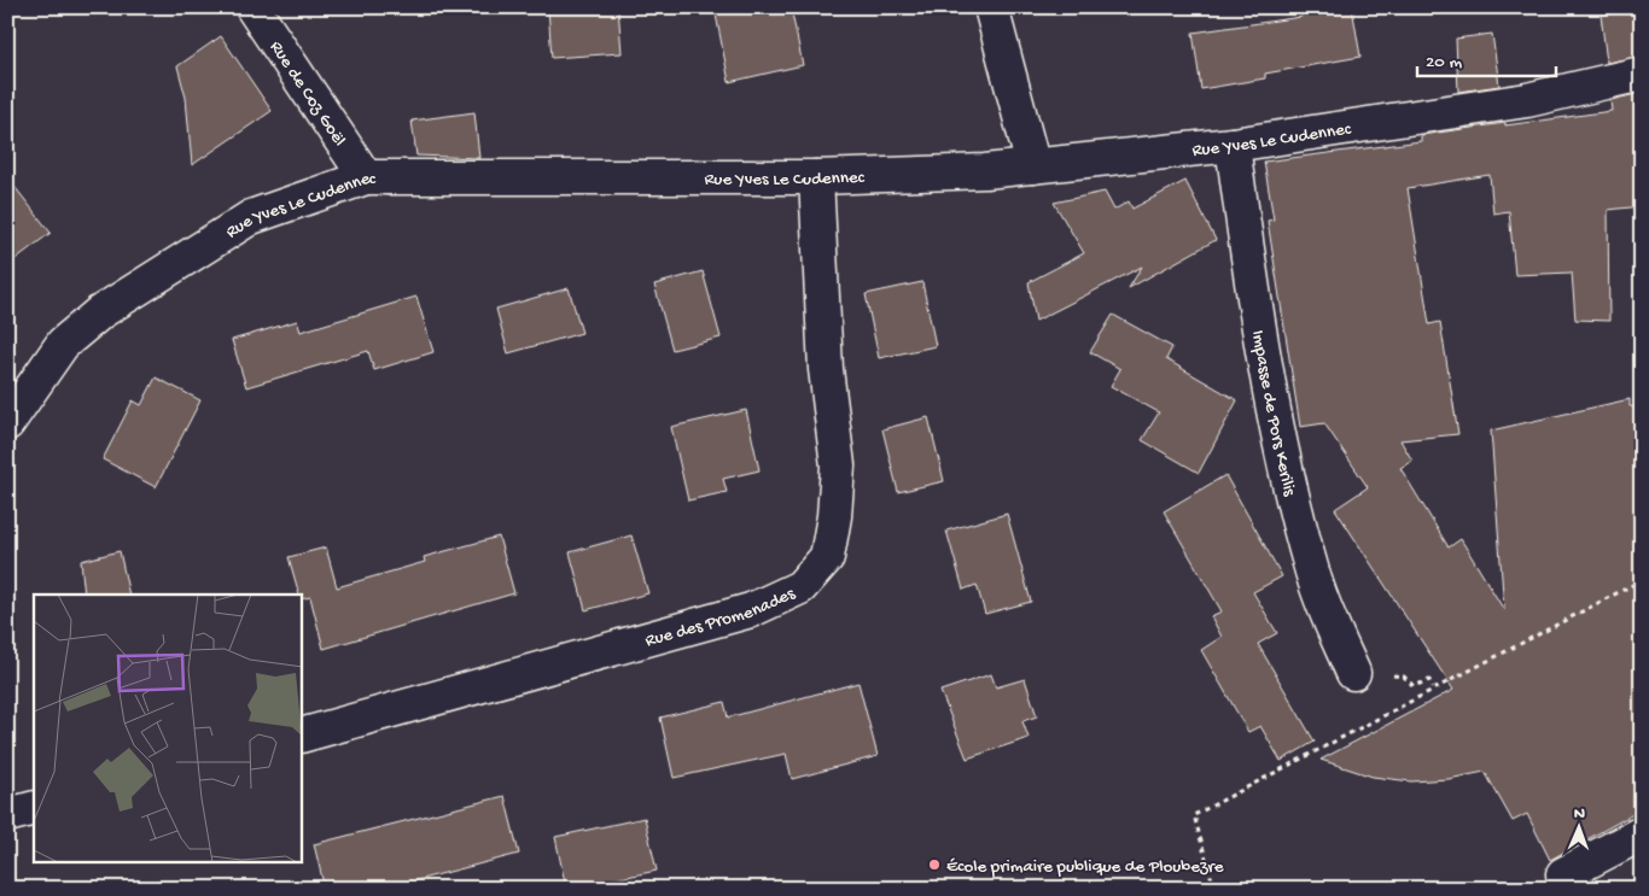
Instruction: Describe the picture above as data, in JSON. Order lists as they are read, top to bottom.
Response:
{
  "streets": {
    "street": [
      "Rue de Coz Goël",
      "Rue Yves Le Cudennec",
      "Impasse de Pors Kerilis",
      "Rue des Promenades"
    ]
  },
  "crossings": [
    ["Rue de Coz Goël", "Rue Yves Le Cudennec"],
    ["Rue Yves Le Cudennec", "Impasse de Pors Kerilis"],
    ["Rue Yves Le Cudennec", "Rue des Promenades"]
  ],
  "places": ["École primaire publique de Ploubezre"],
  "scale_bar": "20 m",
  "north": "top"
}
